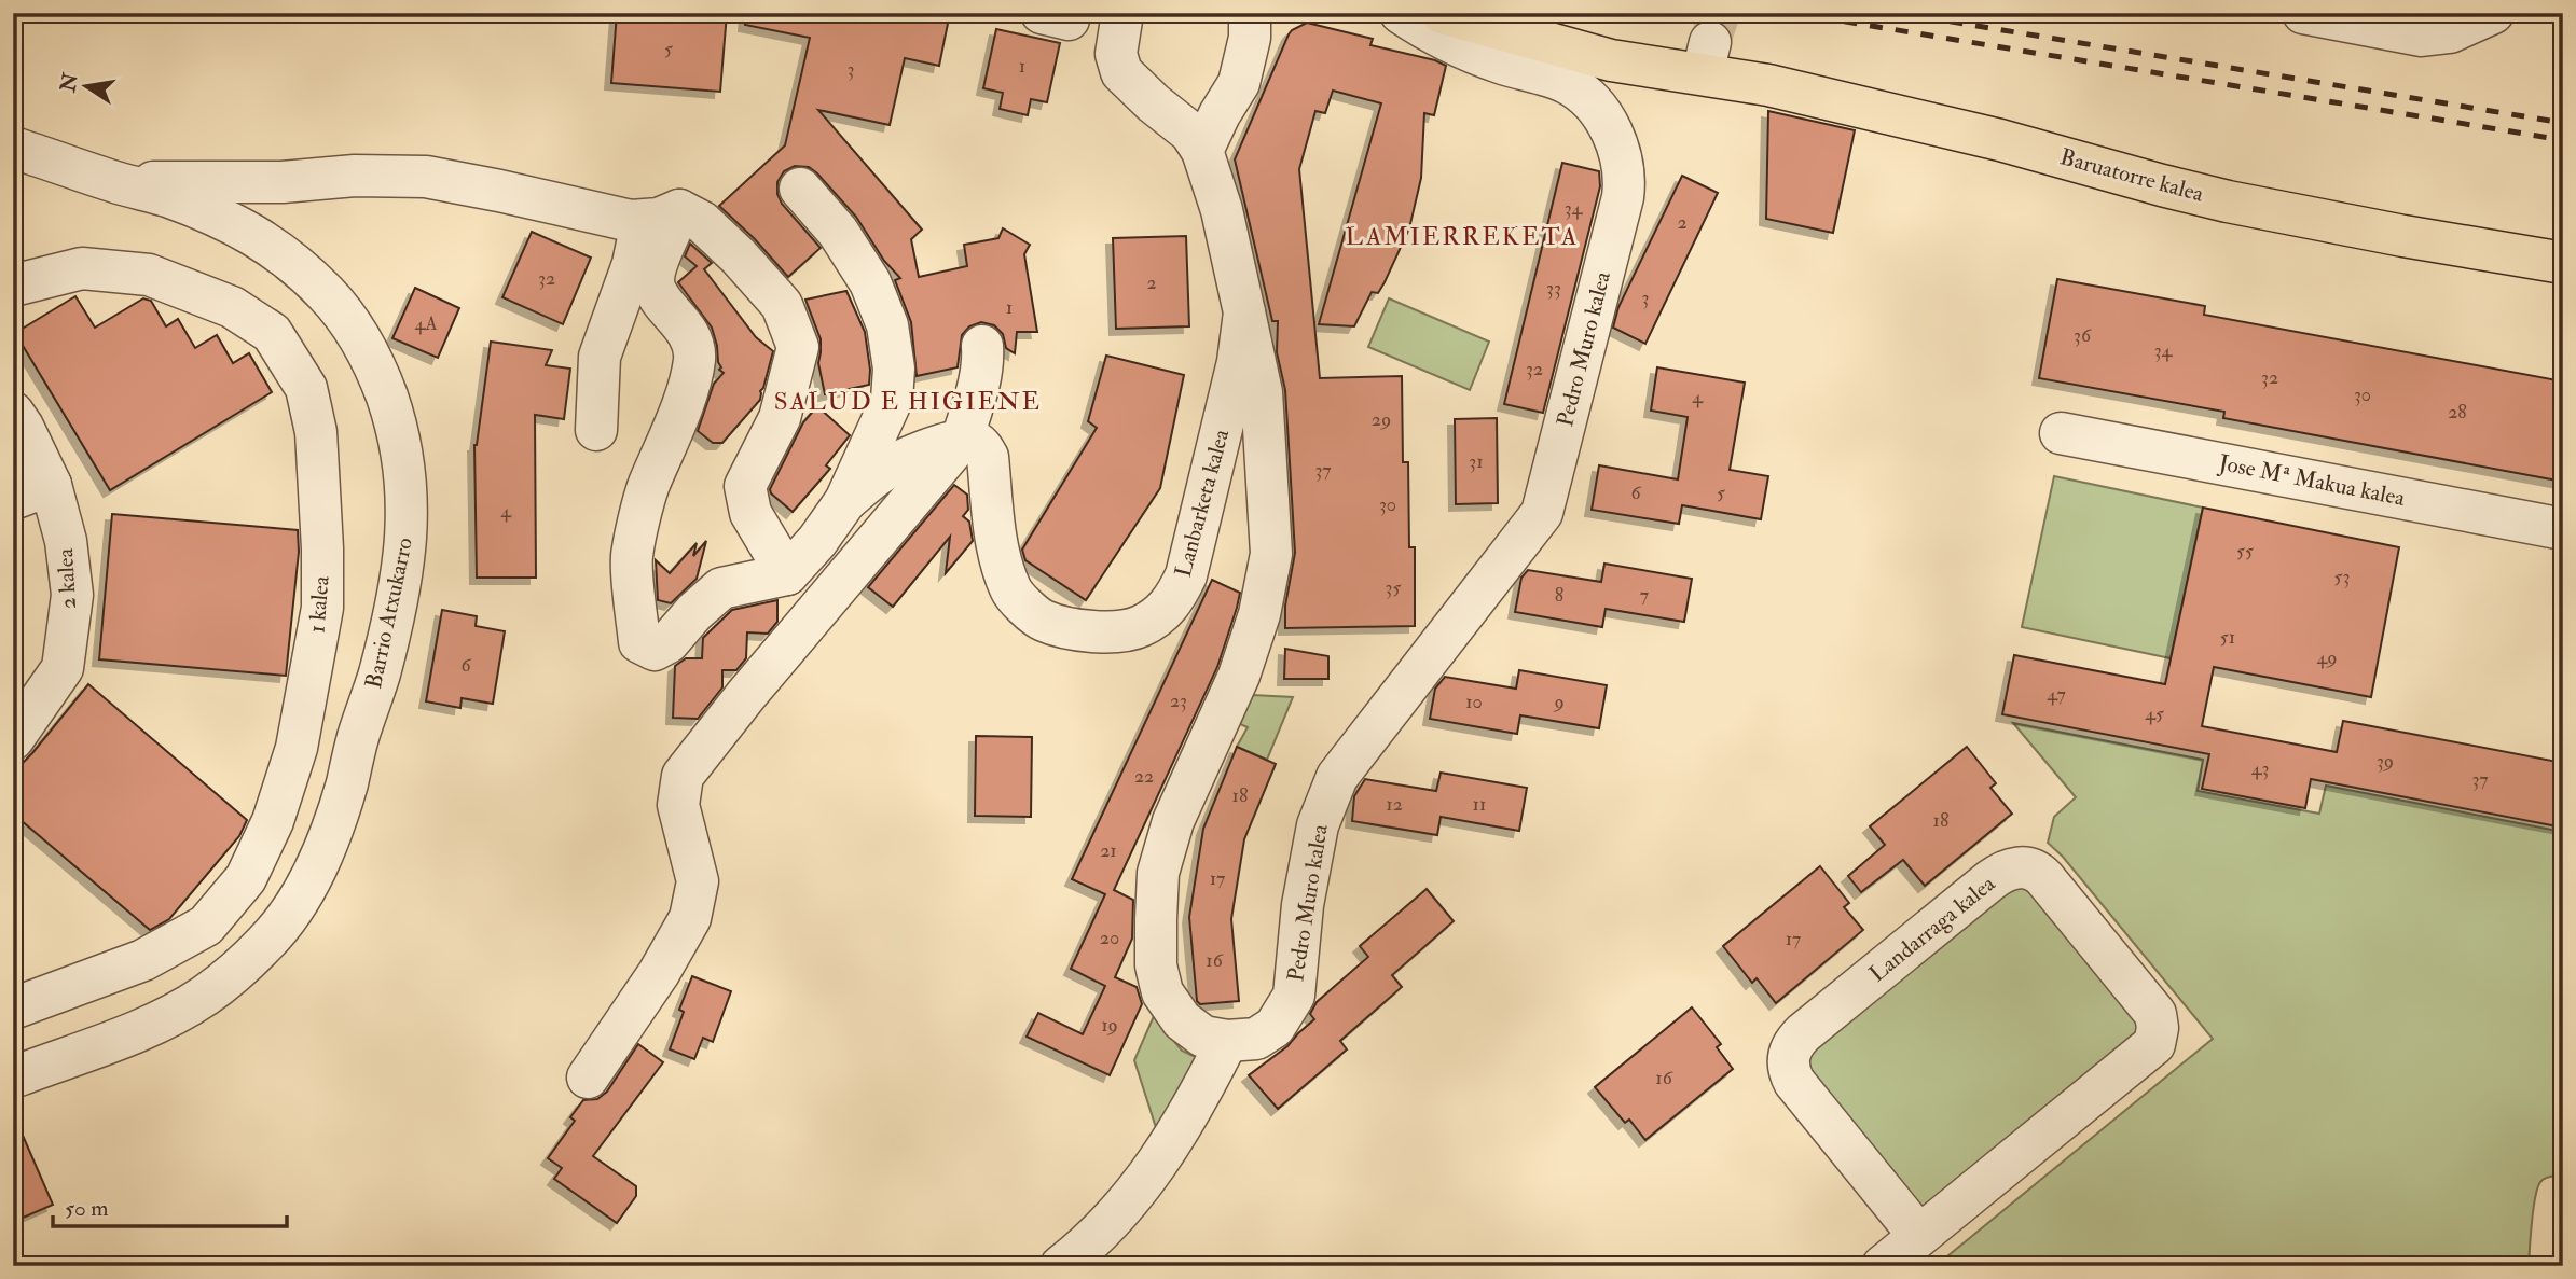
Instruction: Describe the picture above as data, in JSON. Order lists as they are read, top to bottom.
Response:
{
  "streets": {
    "main road": ["Baruatorre kalea"],
    "street": [
      "Pedro Muro kalea",
      "Jose Mª Makua kalea",
      "Lanbarketa kalea",
      "2 kalea",
      "1 kalea",
      "Barrio Atxukarro",
      "Landarraga kalea"
    ]
  },
  "districts": ["LAMIERREKETA", "SALUD E HIGIENE"],
  "house_numbers": [
    "5",
    "1",
    "3",
    "34",
    "2",
    "32",
    "2",
    "33",
    "3",
    "1",
    "4A",
    "36",
    "34",
    "32",
    "32",
    "30",
    "4",
    "28",
    "29",
    "31",
    "37",
    "6",
    "5",
    "30",
    "4",
    "55",
    "53",
    "35",
    "8",
    "7",
    "51",
    "49",
    "6",
    "47",
    "23",
    "10",
    "9",
    "45",
    "39",
    "43",
    "22",
    "37",
    "18",
    "12",
    "11",
    "18",
    "21",
    "17",
    "20",
    "17",
    "16",
    "19",
    "16"
  ],
  "scale_bar": "50 m",
  "north": "left"
}
